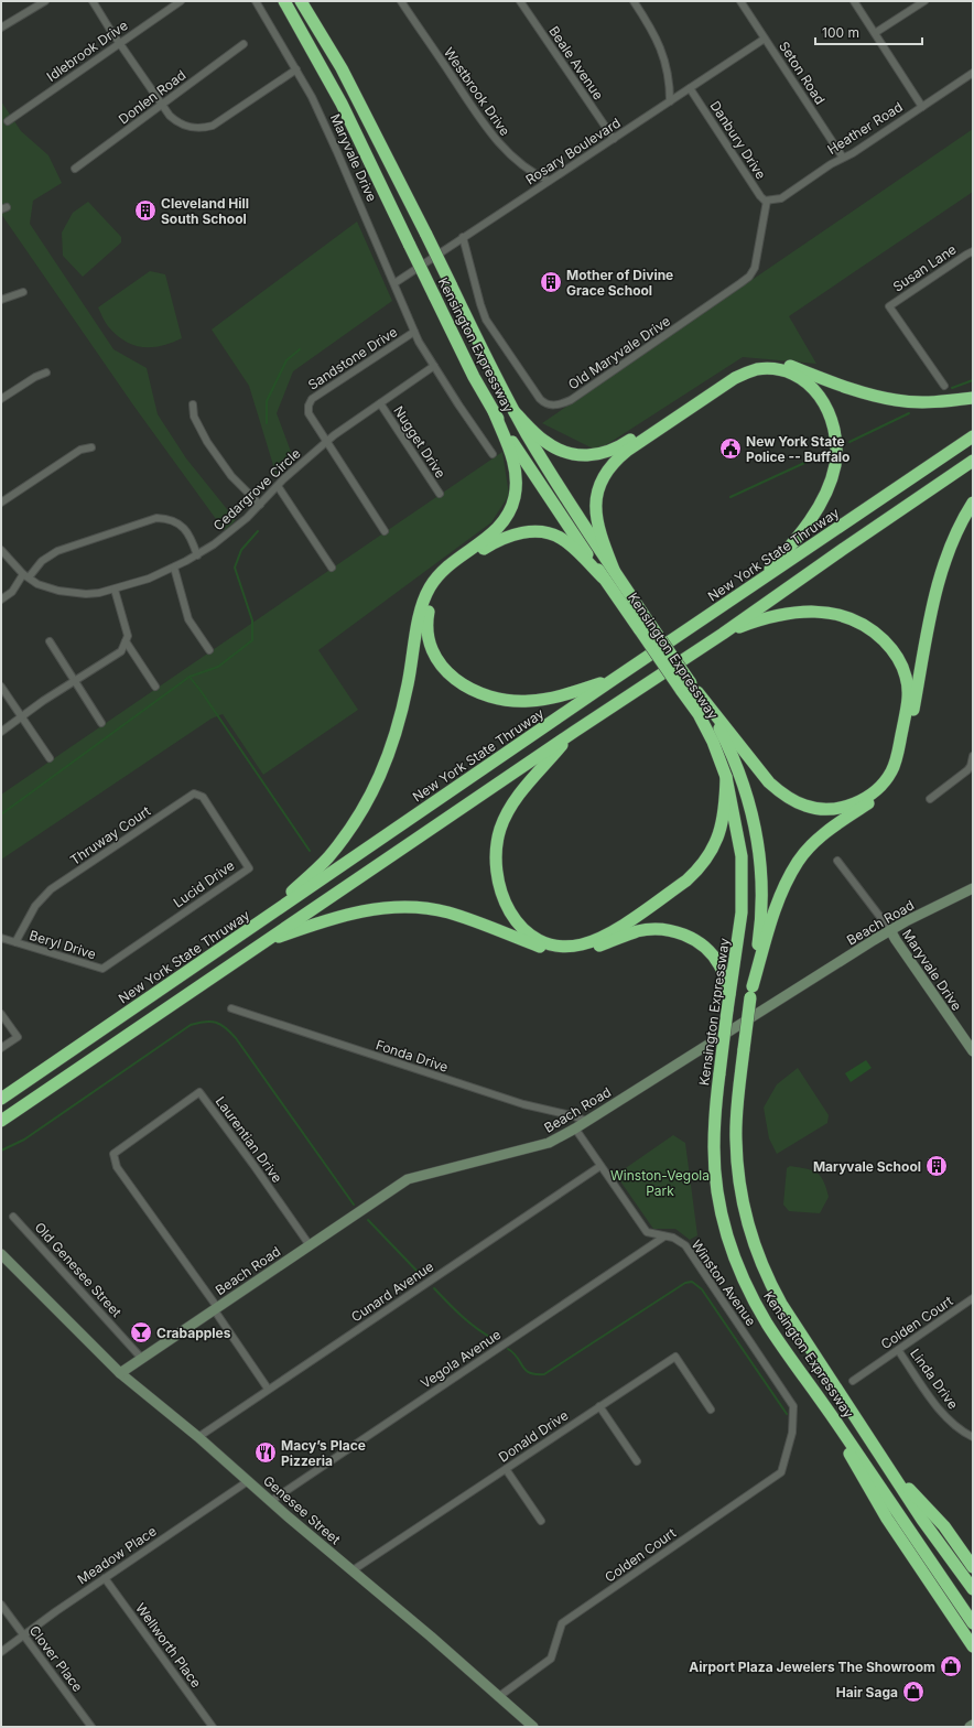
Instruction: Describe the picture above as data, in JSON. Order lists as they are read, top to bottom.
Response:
{
  "streets": {
    "highway": ["Kensington Expressway", "New York State Thruway"],
    "street": [
      "Idlebrook Drive",
      "Beale Avenue",
      "Seton Road",
      "Westbrook Drive",
      "Donlen Road",
      "Heather Road",
      "Danbury Drive",
      "Rosary Boulevard",
      "Maryvale Drive",
      "Susan Lane",
      "Old Maryvale Drive",
      "Sandstone Drive",
      "Nugget Drive",
      "Cedargrove Circle",
      "Thruway Court",
      "Lucid Drive",
      "Beach Road",
      "Beryl Drive",
      "Fonda Drive",
      "Laurentian Drive",
      "Old Genesee Street",
      "Winston Avenue",
      "Cunard Avenue",
      "Colden Court",
      "Vegola Avenue",
      "Linda Drive",
      "Donald Drive",
      "Genesee Street",
      "Meadow Place",
      "Wellworth Place",
      "Clover Place"
    ]
  },
  "crossings": [
    ["Beale Avenue", "Rosary Boulevard"],
    ["Seton Road", "Heather Road"],
    ["Seton Road", "Rosary Boulevard"],
    ["Westbrook Drive", "Rosary Boulevard"],
    ["Heather Road", "Danbury Drive"],
    ["Heather Road", "Old Maryvale Drive"],
    ["Danbury Drive", "Rosary Boulevard"],
    ["Danbury Drive", "Old Maryvale Drive"],
    ["Rosary Boulevard", "Maryvale Drive"],
    ["Rosary Boulevard", "Old Maryvale Drive"],
    ["Maryvale Drive", "Sandstone Drive"],
    ["Maryvale Drive", "Beach Road"],
    ["Sandstone Drive", "Cedargrove Circle"],
    ["Nugget Drive", "Cedargrove Circle"],
    ["Thruway Court", "Lucid Drive"],
    ["Thruway Court", "Beryl Drive"],
    ["Lucid Drive", "Beryl Drive"],
    ["Beach Road", "Fonda Drive"],
    ["Beach Road", "Laurentian Drive"],
    ["Beach Road", "Old Genesee Street"],
    ["Beach Road", "Winston Avenue"],
    ["Beach Road", "Genesee Street"],
    ["Winston Avenue", "Cunard Avenue"],
    ["Winston Avenue", "Colden Court"],
    ["Winston Avenue", "Vegola Avenue"],
    ["Cunard Avenue", "Genesee Street"],
    ["Colden Court", "Linda Drive"],
    ["Colden Court", "Genesee Street"],
    ["Vegola Avenue", "Genesee Street"],
    ["Donald Drive", "Genesee Street"],
    ["Genesee Street", "Meadow Place"],
    ["Meadow Place", "Wellworth Place"],
    ["Meadow Place", "Clover Place"]
  ],
  "parks": ["Winston-Vegola Park"],
  "places": {
    "building": ["Cleveland Hill South School", "Mother of Divine Grace School", "Maryvale School"],
    "public building": ["New York State Police -- Buffalo"],
    "bar": ["Crabapples"],
    "restaurant": ["Macy’s Place Pizzeria"],
    "shop": ["Airport Plaza Jewelers The Showroom", "Hair Saga"]
  },
  "scale_bar": "100 m"
}
